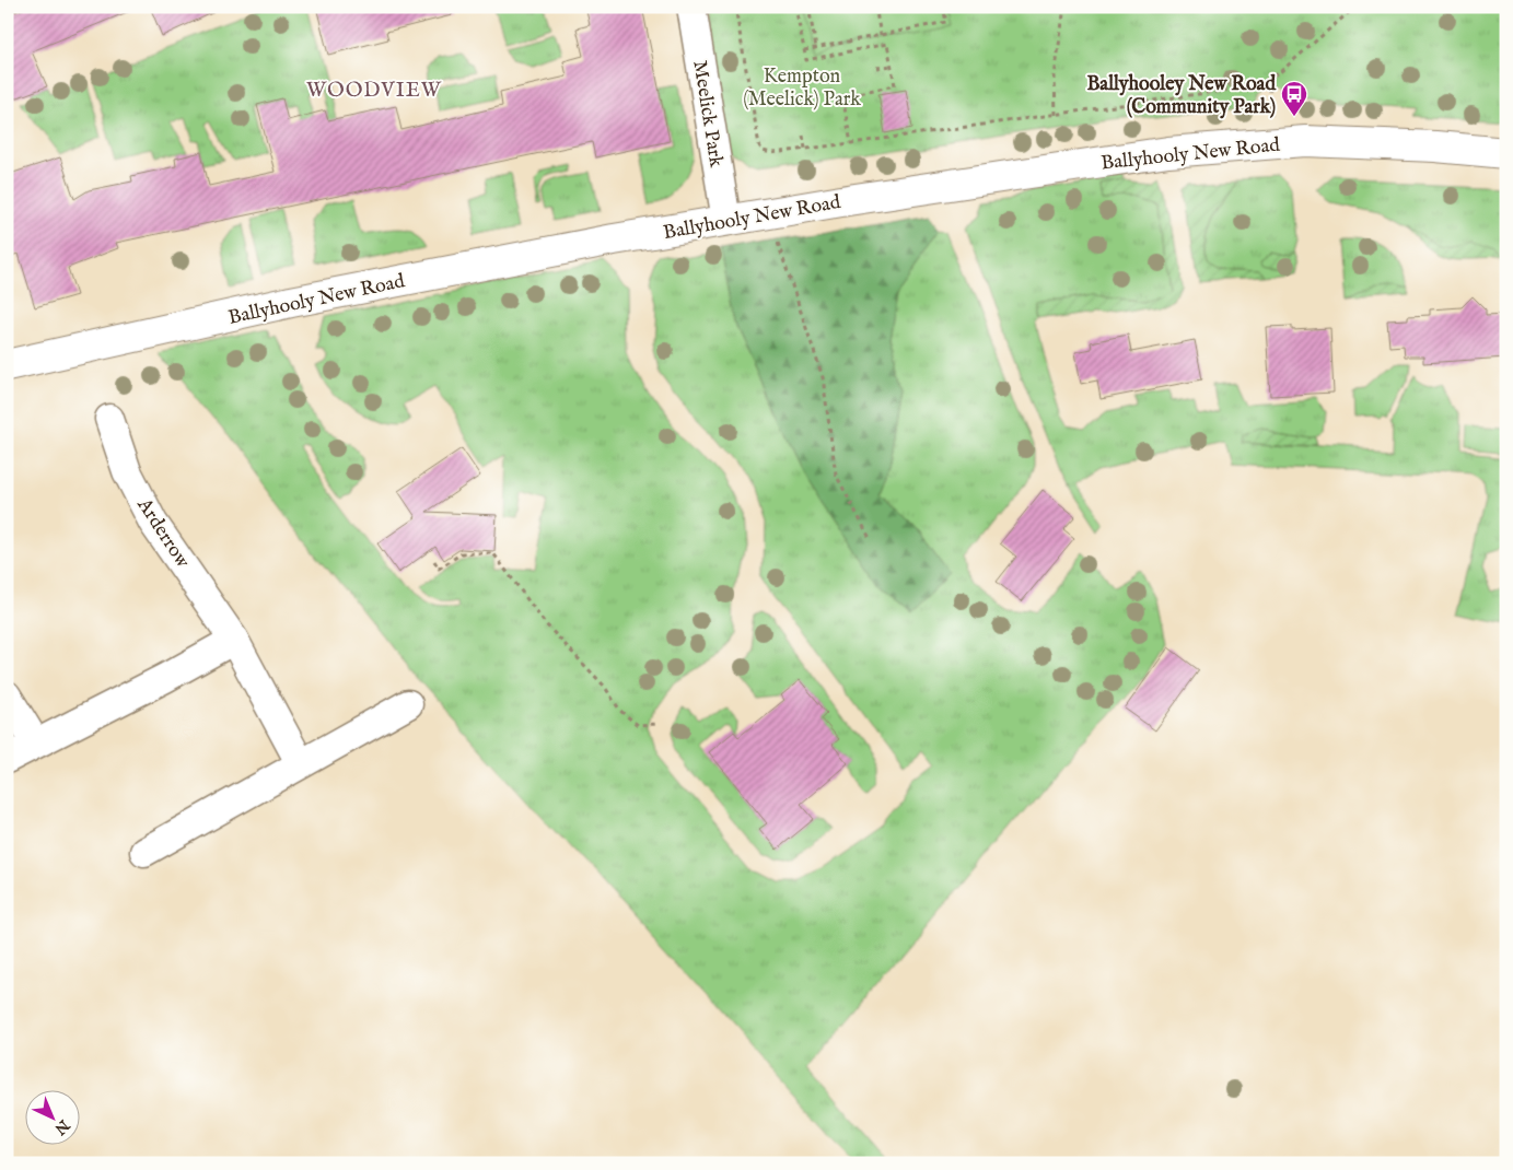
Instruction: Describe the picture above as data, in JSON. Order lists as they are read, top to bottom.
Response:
{
  "streets": {
    "main road": ["Ballyhooly New Road"],
    "street": ["Meelick Park", "Arderrow"]
  },
  "crossings": [
    ["Meelick Park", "Ballyhooly New Road"]
  ],
  "districts": ["WOODVIEW"],
  "parks": ["Kempton (Meelick) Park"],
  "places": {
    "bus stop": ["Ballyhooley New Road (Community Park)"]
  },
  "north": "bottom right"
}
